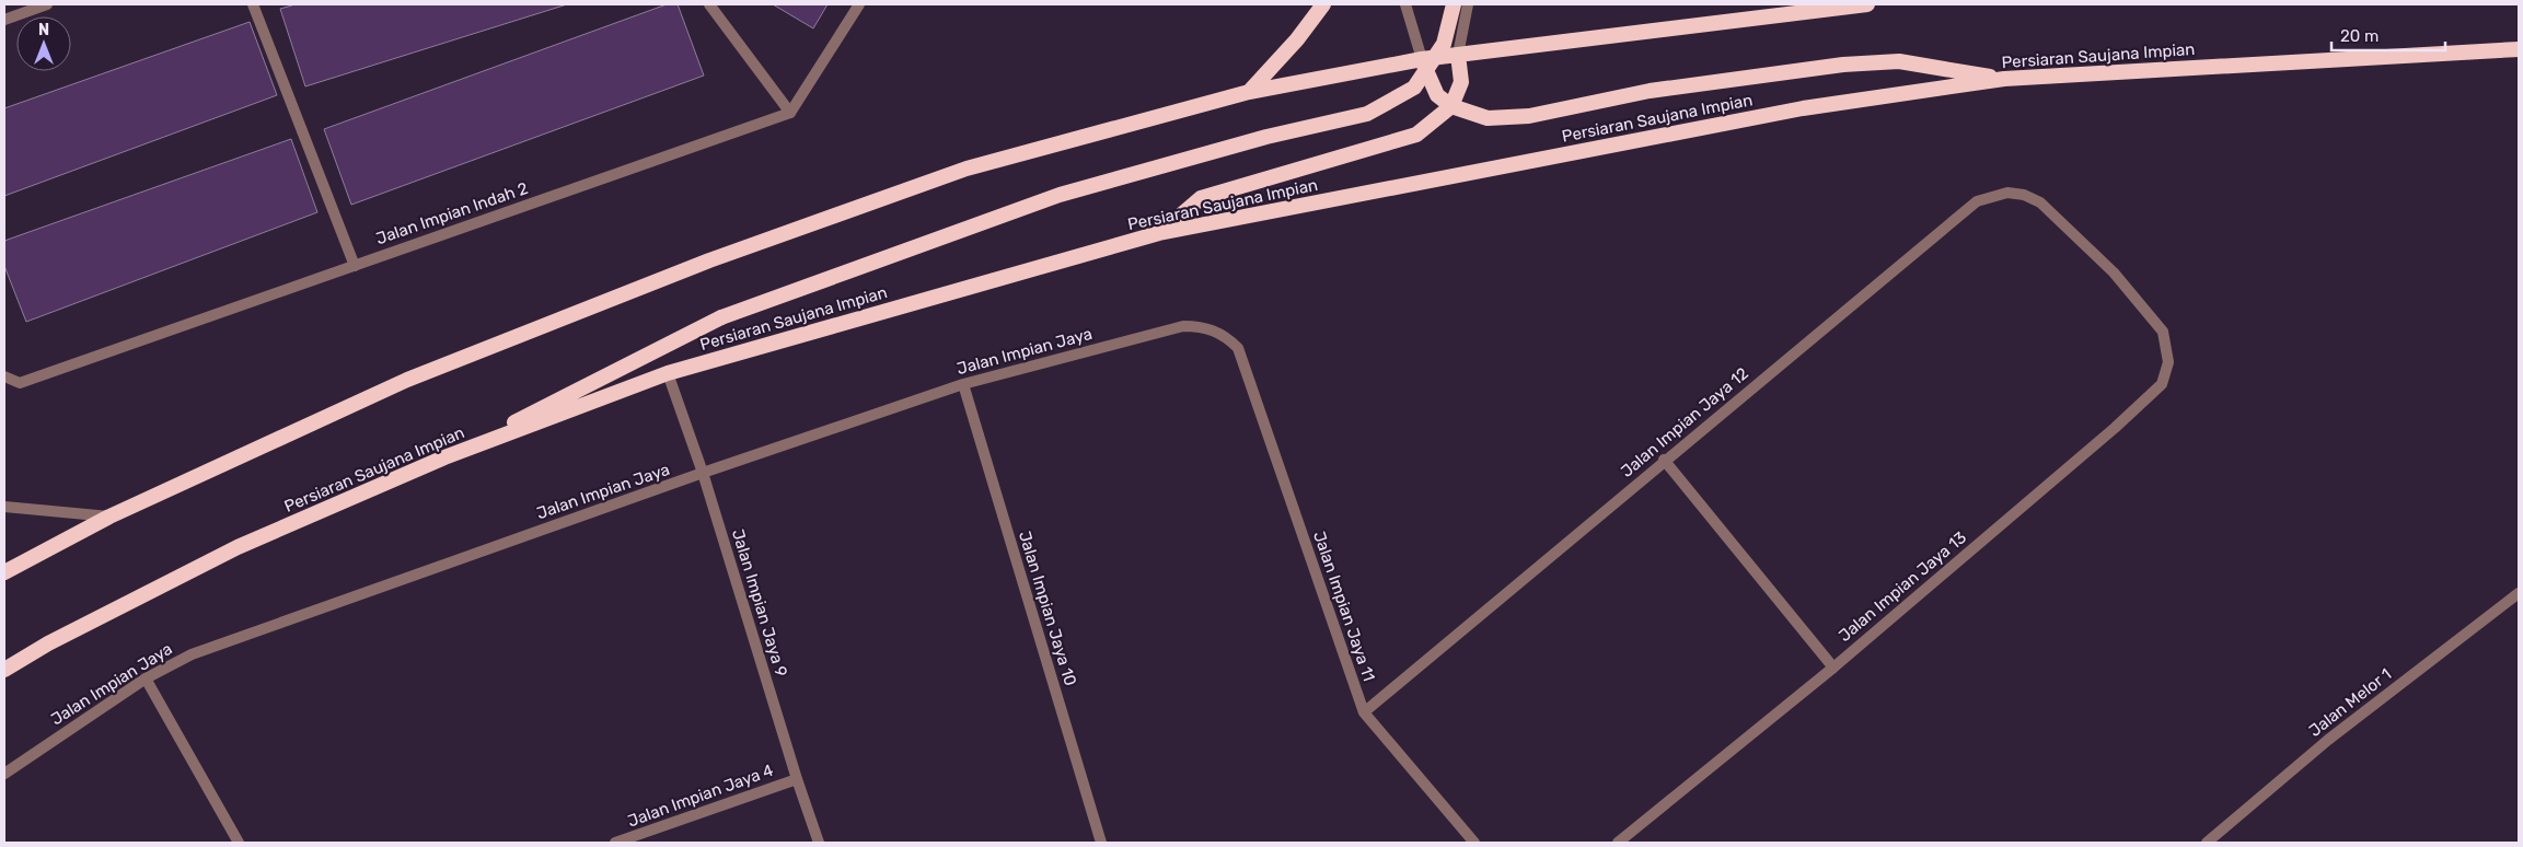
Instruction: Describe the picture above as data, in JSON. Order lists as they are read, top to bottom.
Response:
{
  "streets": {
    "highway": ["Persiaran Saujana Impian"],
    "street": [
      "Jalan Impian Indah 2",
      "Jalan Impian Jaya",
      "Jalan Impian Jaya 12",
      "Jalan Impian Jaya 13",
      "Jalan Impian Jaya 9",
      "Jalan Impian Jaya 11",
      "Jalan Impian Jaya 10",
      "Jalan Melor 1",
      "Jalan Impian Jaya 4"
    ]
  },
  "crossings": [
    ["Persiaran Saujana Impian", "Jalan Impian Jaya 9"],
    ["Jalan Impian Jaya", "Jalan Impian Jaya 9"],
    ["Jalan Impian Jaya", "Jalan Impian Jaya 11"],
    ["Jalan Impian Jaya", "Jalan Impian Jaya 10"],
    ["Jalan Impian Jaya 12", "Jalan Impian Jaya 13"],
    ["Jalan Impian Jaya 12", "Jalan Impian Jaya 11"],
    ["Jalan Impian Jaya 9", "Jalan Impian Jaya 4"]
  ],
  "scale_bar": "20 m",
  "north": "top"
}
